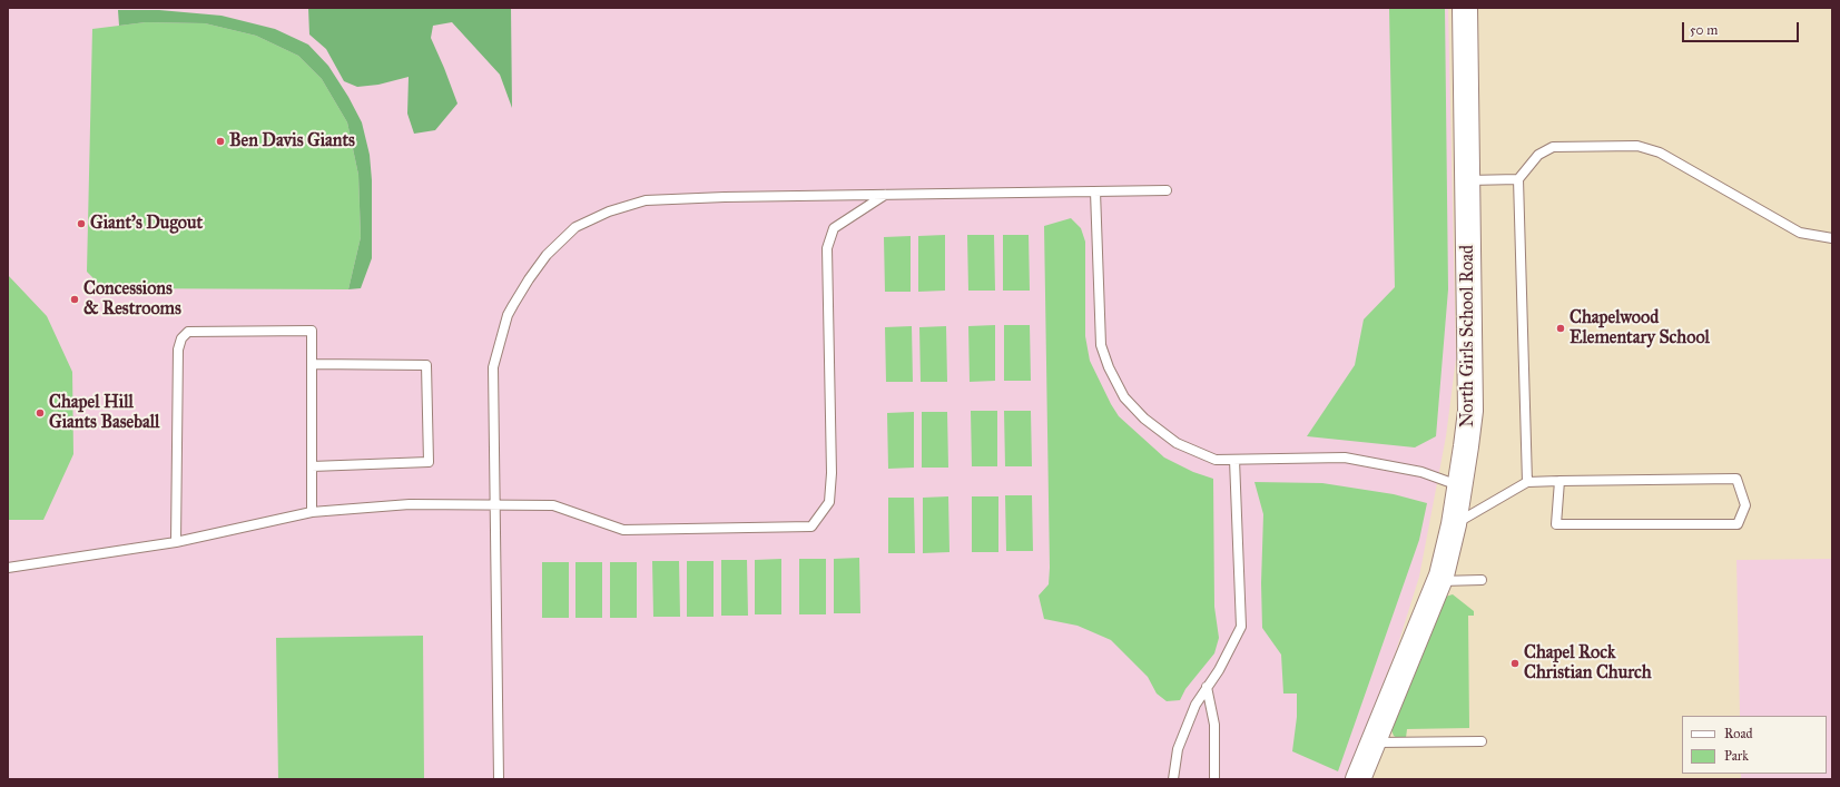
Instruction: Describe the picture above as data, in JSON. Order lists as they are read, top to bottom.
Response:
{
  "streets": {
    "main road": ["North Girls School Road"]
  },
  "places": [
    "Ben Davis Giants",
    "Giant's Dugout",
    "Concessions & Restrooms",
    "Chapelwood Elementary School",
    "Chapel Hill Giants Baseball",
    "Chapel Rock Christian Church"
  ],
  "legend": ["Road", "Park"],
  "scale_bar": "50 m"
}
